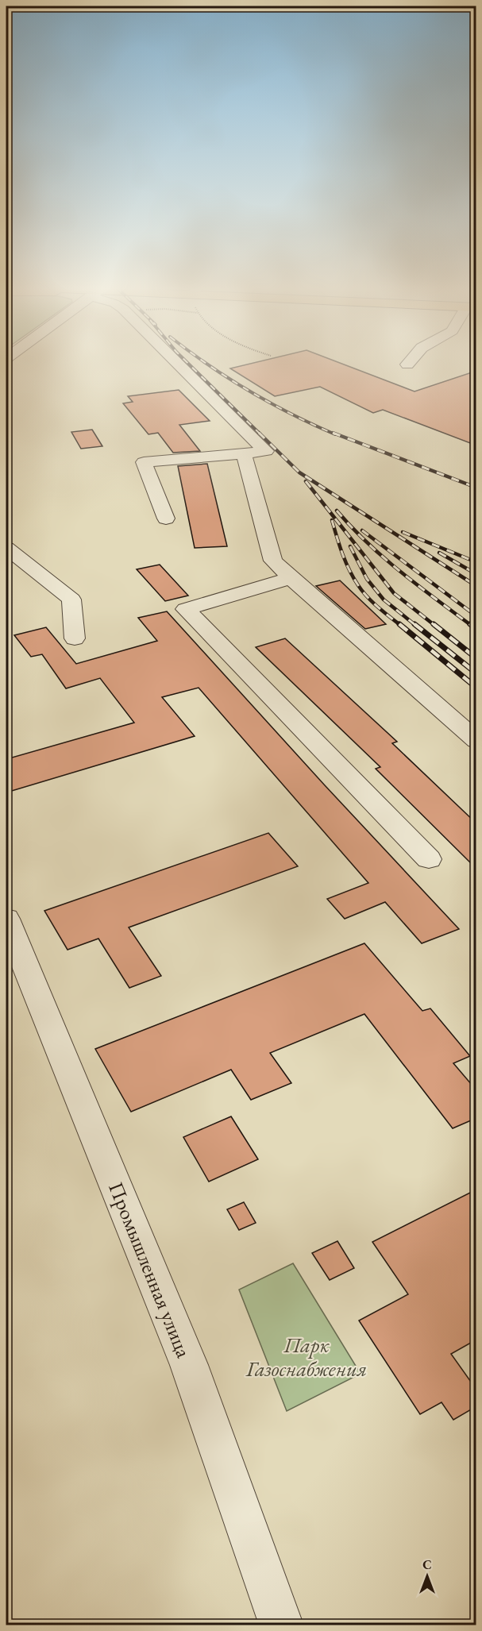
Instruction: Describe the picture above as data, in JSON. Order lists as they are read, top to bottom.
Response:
{
  "streets": {
    "street": ["Промышленная улица"]
  },
  "parks": ["Парк Газоснабжения"],
  "north": "top"
}
